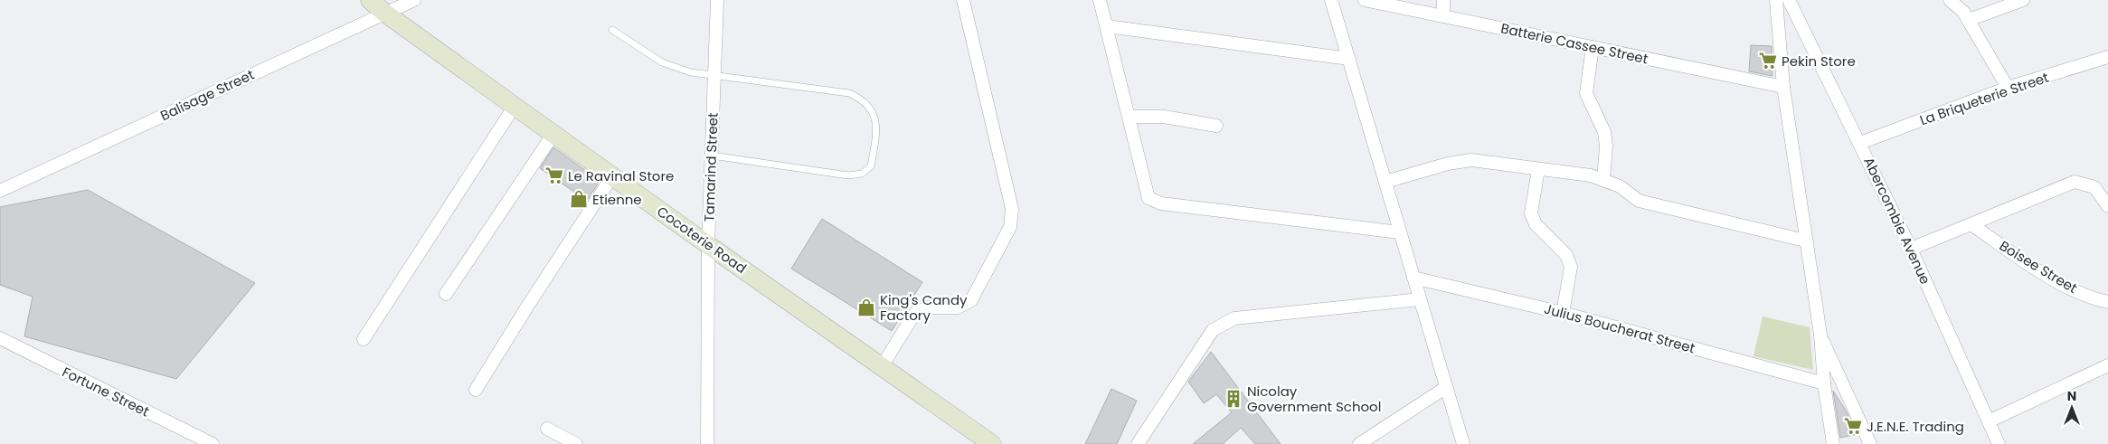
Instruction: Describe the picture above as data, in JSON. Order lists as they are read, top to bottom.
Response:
{
  "streets": {
    "street": [
      "Batterie Cassee Street",
      "Balisage Street",
      "La Briqueterie Street",
      "Tamarind Street",
      "Abercombie Avenue",
      "Cocoterie Road",
      "Boisee Street",
      "Julius Boucherat Street",
      "Fortune Street"
    ]
  },
  "crossings": [
    ["Balisage Street", "Cocoterie Road"],
    ["La Briqueterie Street", "Abercombie Avenue"],
    ["Tamarind Street", "Cocoterie Road"]
  ],
  "places": {
    "supermarket": ["Pekin Store", "Le Ravinal Store", "J.E.N.E. Trading"],
    "shop": ["Etienne", "King's Candy Factory"],
    "building": ["Nicolay Government School"]
  },
  "north": "top"
}
